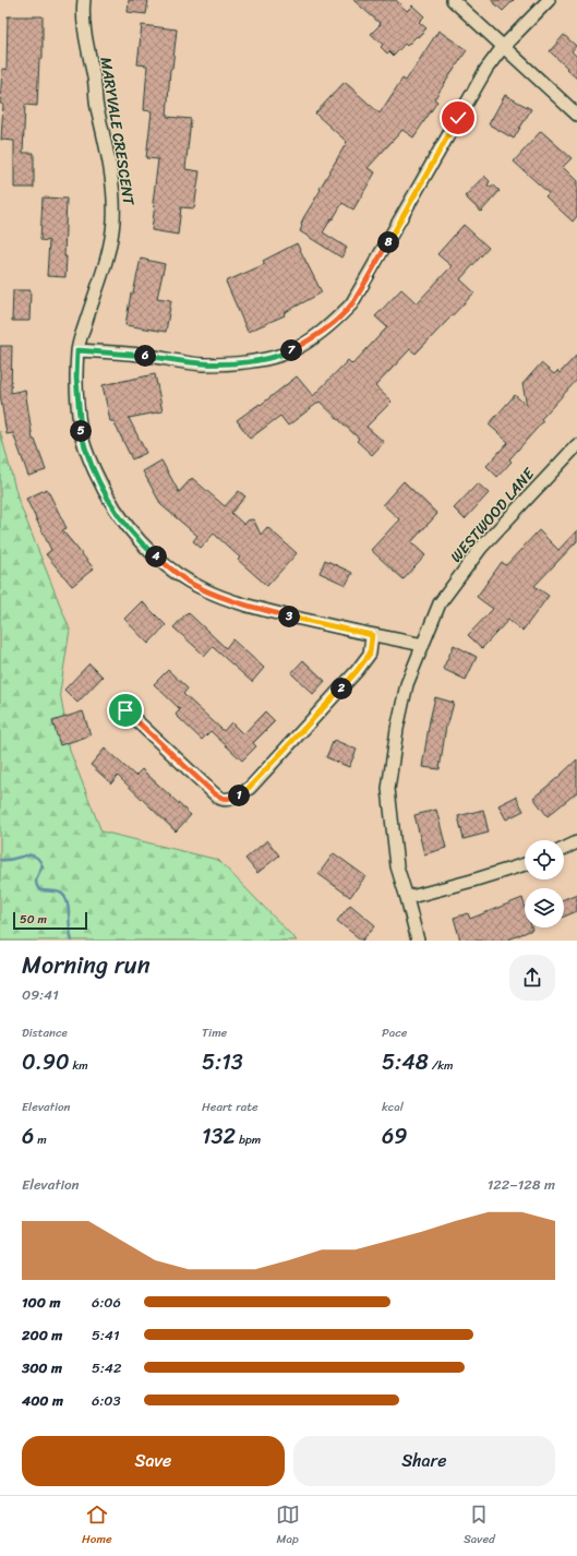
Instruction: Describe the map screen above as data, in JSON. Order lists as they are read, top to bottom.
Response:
{
  "streets": {
    "street": ["MARYVALE CRESCENT", "WESTWOOD LANE"]
  },
  "crossings": [
    ["MARYVALE CRESCENT", "WESTWOOD LANE"]
  ],
  "scale_bar": "50 m",
  "page": {
    "pins": [
      "8",
      "7",
      "6",
      "5",
      "4",
      "3",
      "2",
      "1"
    ],
    "scale": "50 m",
    "heading": ["Morning run", "09:41"],
    "stats": [
      ["Distance", "0.90 km"],
      ["Time", "5:13"],
      ["Pace", "5:48 /km"],
      ["Elevation", "6 m"],
      ["Heart rate", "132 bpm"],
      ["kcal", "69"]
    ],
    "chart": ["Elevation", "122–128 m"],
    "list": [
      {
        "name": "100 m",
        "note": "6:06"
      },
      {
        "name": "200 m",
        "note": "5:41"
      },
      {
        "name": "300 m",
        "note": "5:42"
      },
      {
        "name": "400 m",
        "note": "6:03"
      }
    ],
    "buttons": ["Save", "Share"],
    "tabs": ["Home", "Map", "Saved"]
  }
}
